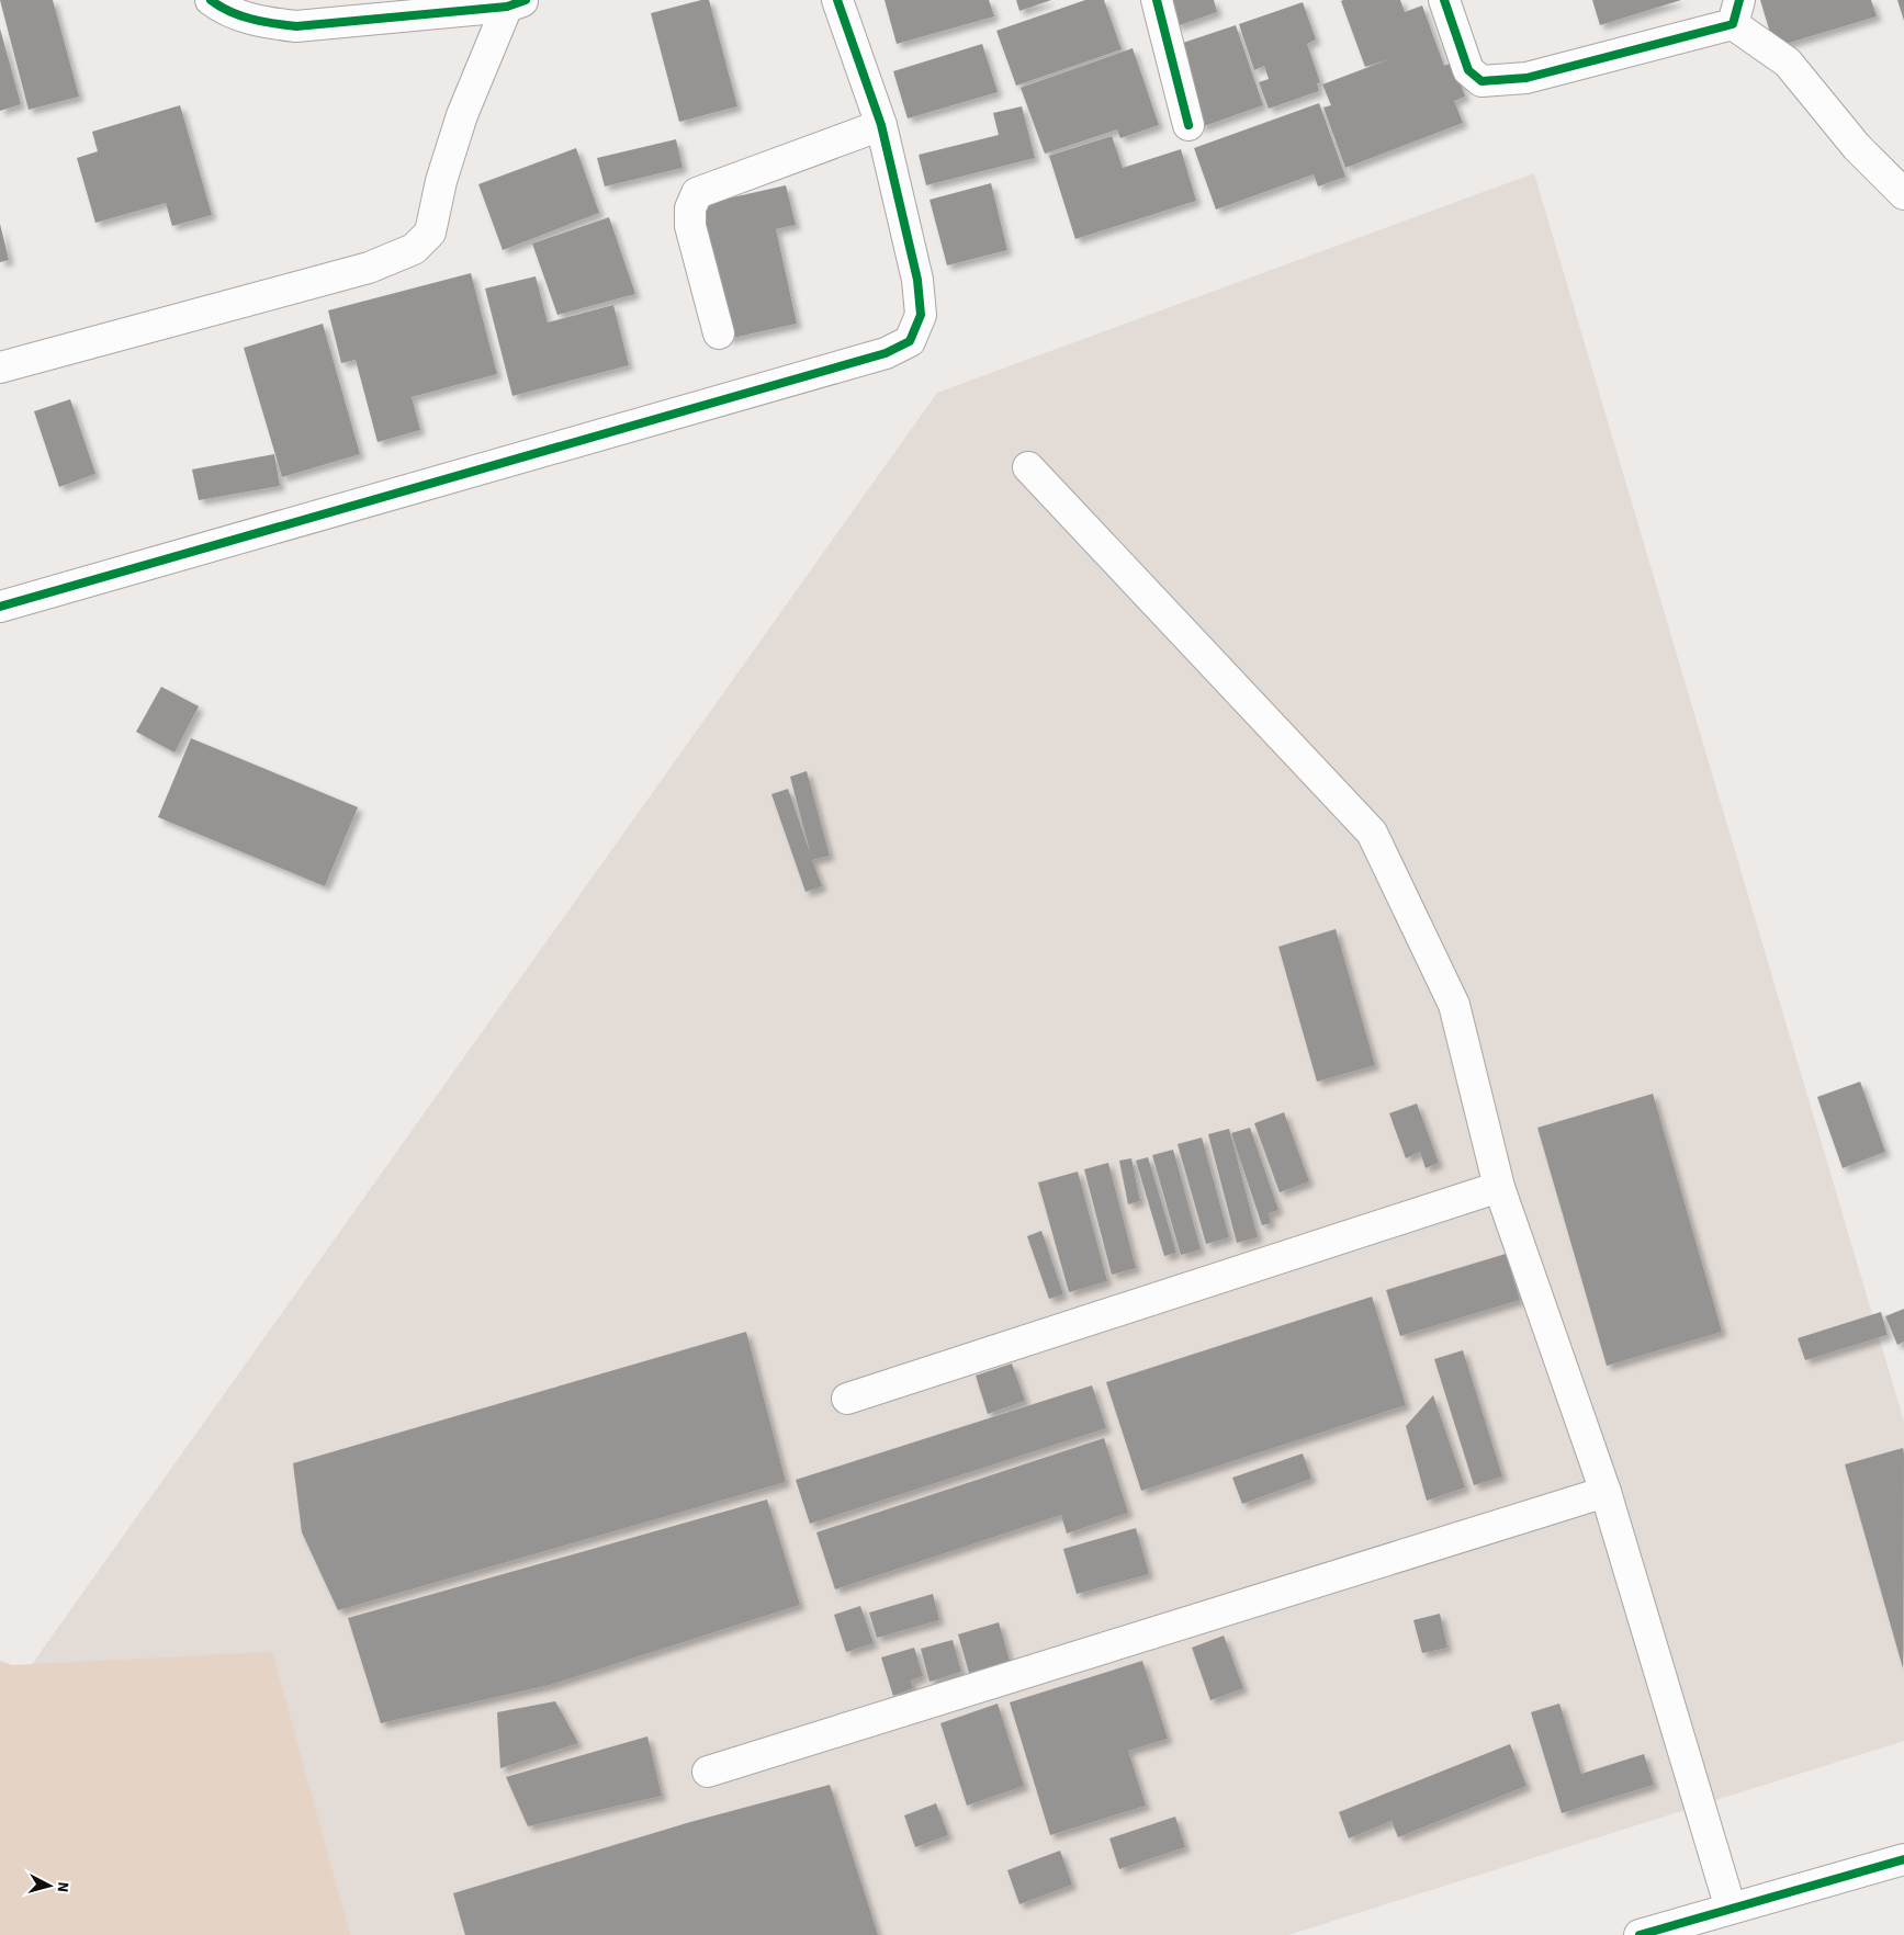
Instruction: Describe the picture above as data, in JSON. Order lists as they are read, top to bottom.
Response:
{
  "north": "right"
}
